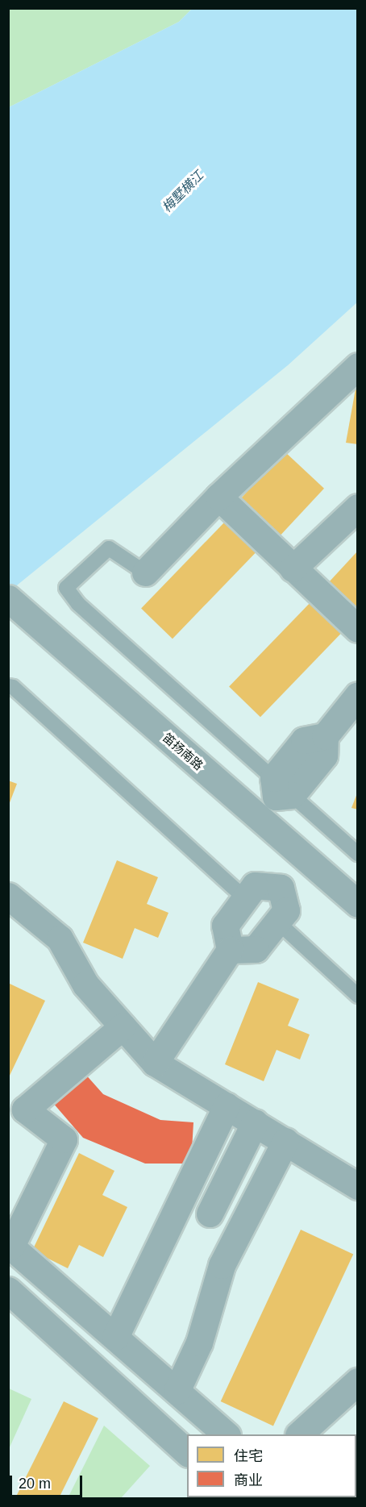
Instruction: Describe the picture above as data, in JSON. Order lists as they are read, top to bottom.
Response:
{
  "streets": {
    "street": ["笛扬南路"]
  },
  "water": ["梅墅横江"],
  "legend": ["住宅", "商业"],
  "scale_bar": "20 m"
}
